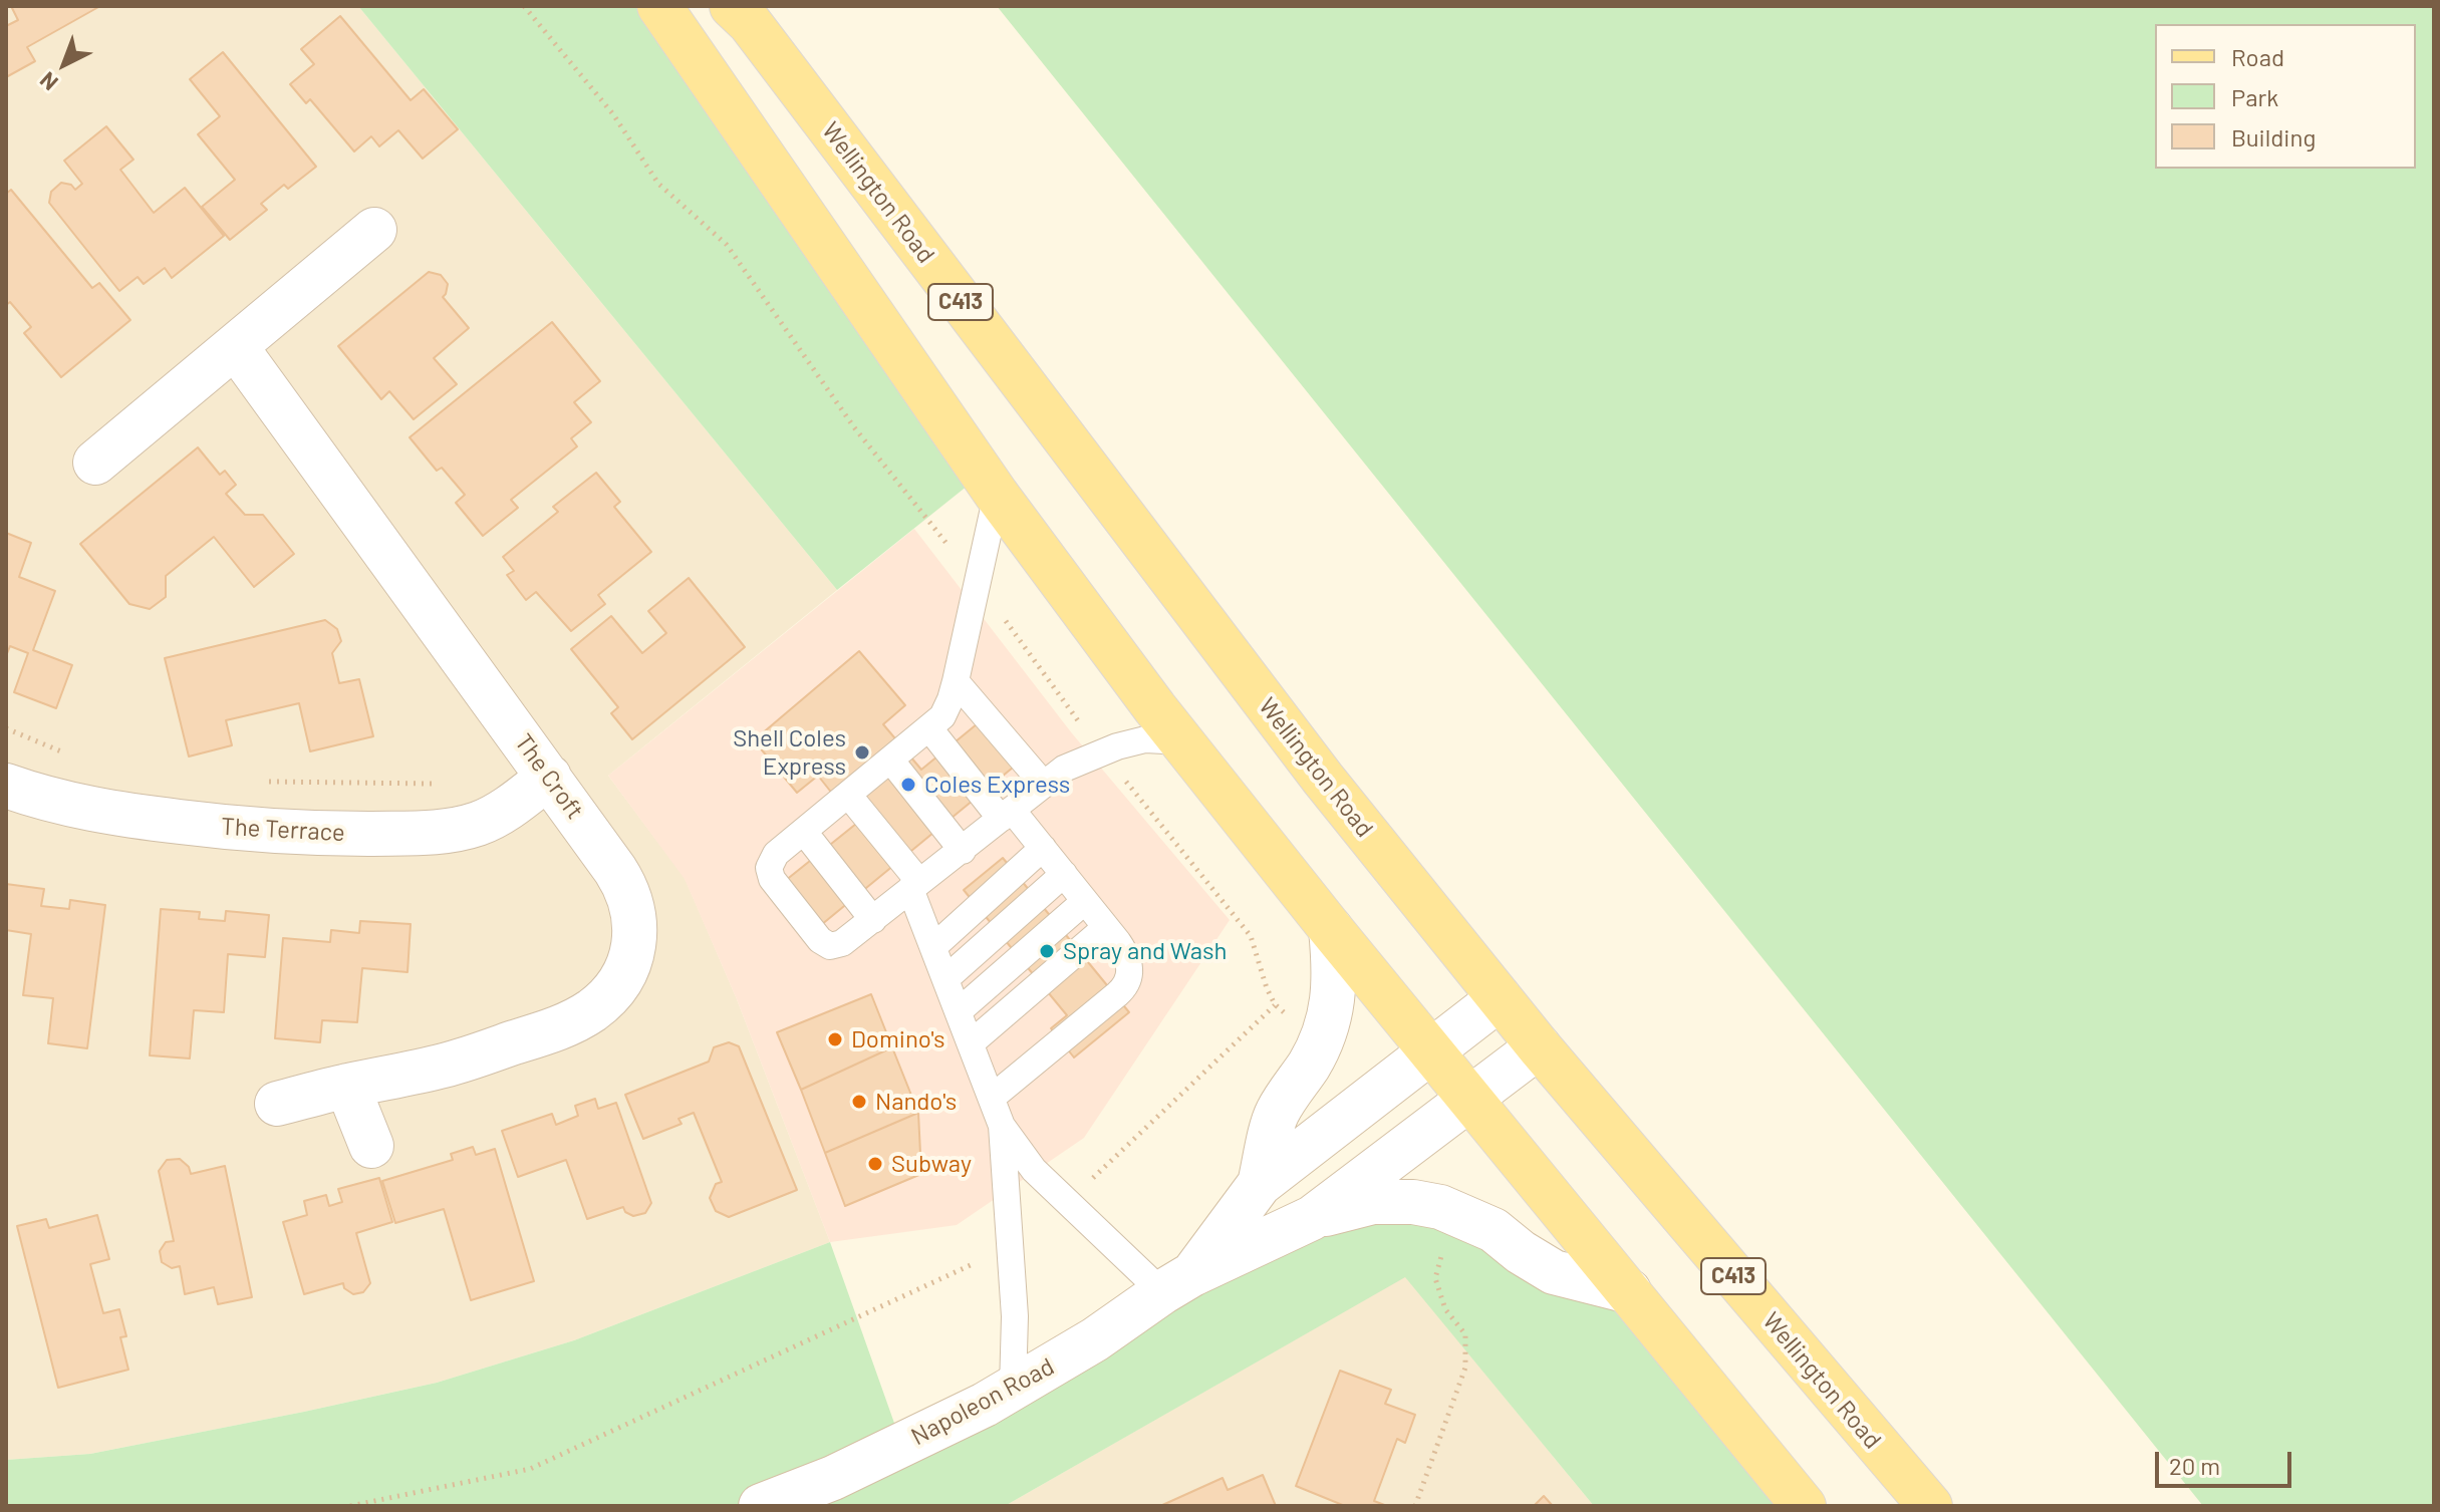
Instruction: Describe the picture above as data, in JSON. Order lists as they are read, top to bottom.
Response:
{
  "streets": {
    "main road": ["Wellington Road", "C413"],
    "street": ["The Croft", "The Terrace", "Napoleon Road"]
  },
  "crossings": [
    ["Wellington Road", "Napoleon Road"],
    ["The Croft", "The Terrace"]
  ],
  "places": [
    "Shell Coles Express",
    "Coles Express",
    "Spray and Wash",
    "Domino's",
    "Nando's",
    "Subway"
  ],
  "legend": ["Road", "Park", "Building"],
  "scale_bar": "20 m",
  "north": "bottom left"
}
